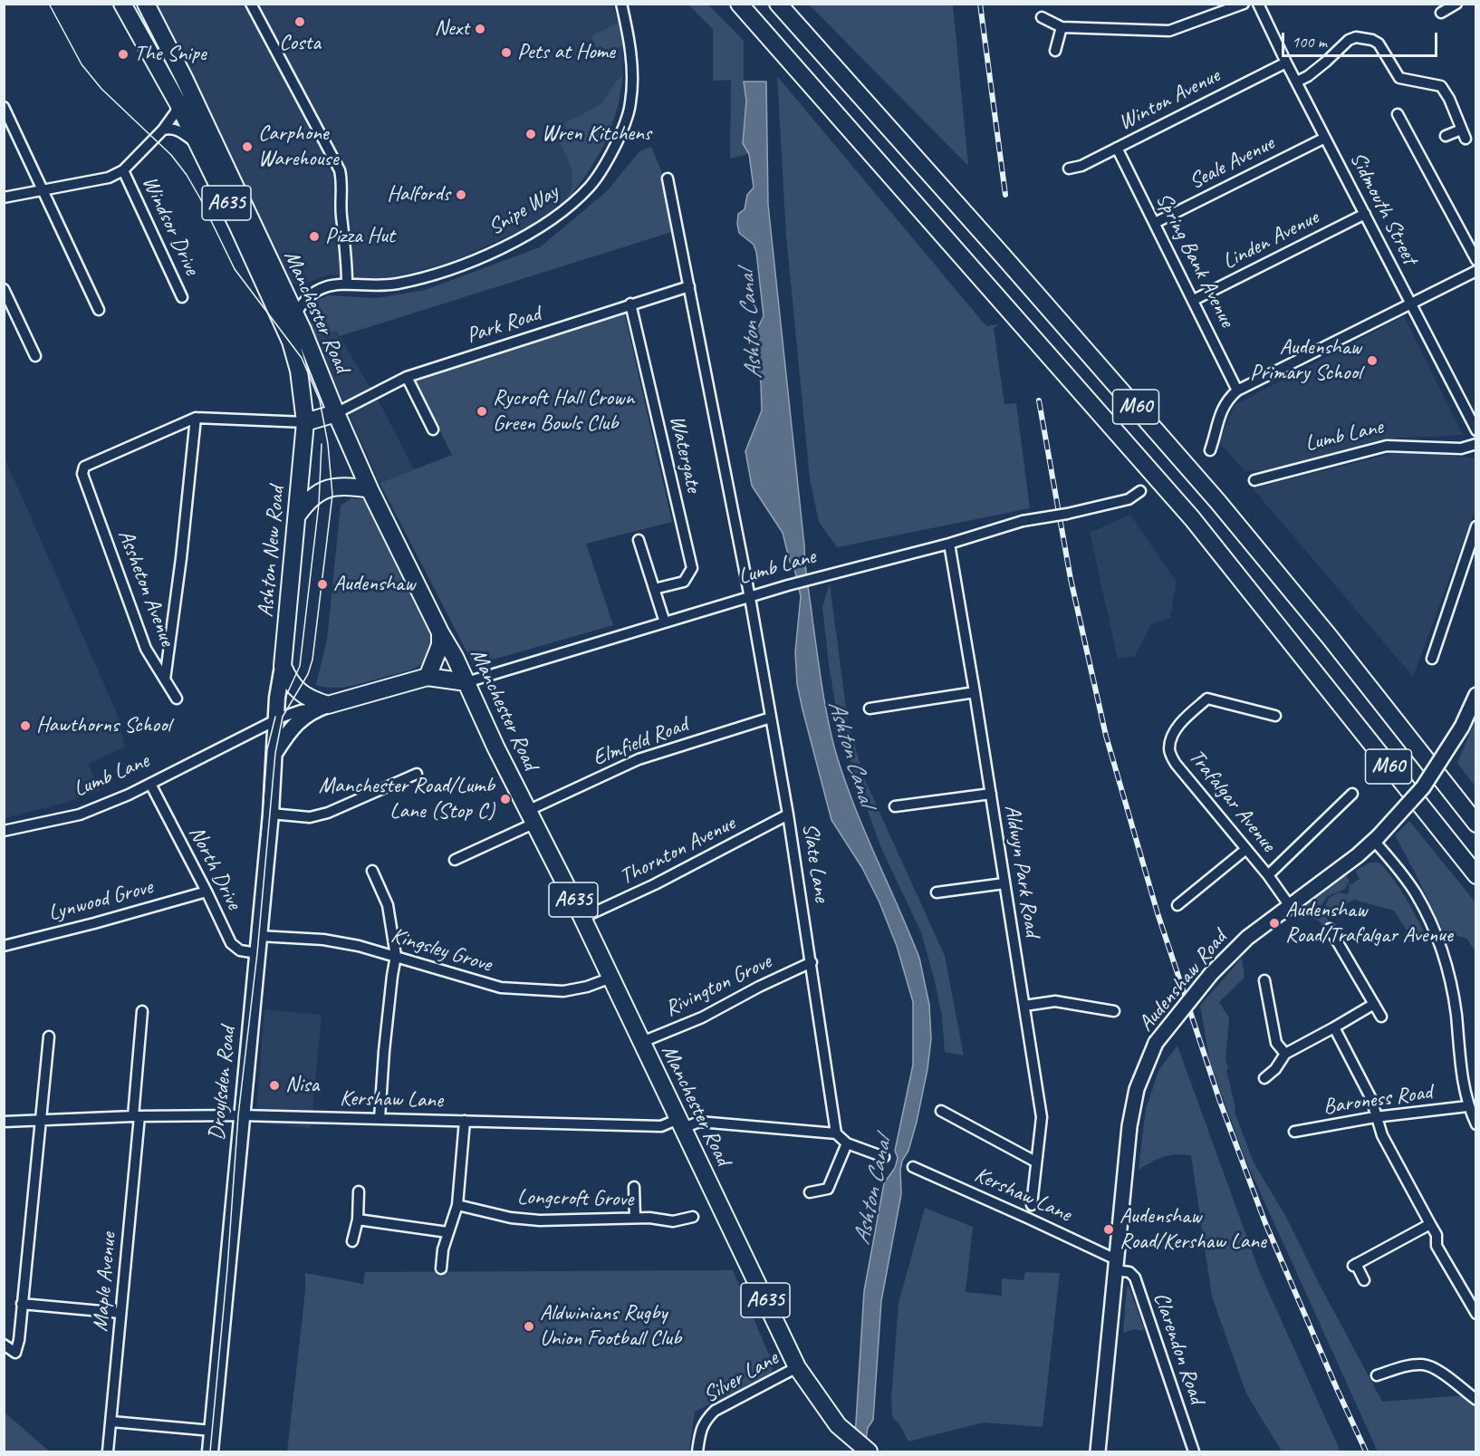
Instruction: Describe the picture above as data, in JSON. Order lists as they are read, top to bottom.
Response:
{
  "streets": {
    "highway": [
      "A635",
      "Manchester Road",
      "M60",
      "Lumb Lane",
      "Ashton New Road"
    ],
    "main road": ["Audenshaw Road", "Droylsden Road"],
    "street": [
      "Winton Avenue",
      "Seale Avenue",
      "Sidmouth Street",
      "Snipe Way",
      "Windsor Drive",
      "Linden Avenue",
      "Spring Bank Avenue",
      "Park Road",
      "Watergate",
      "Assheton Avenue",
      "Elmfield Road",
      "Trafalgar Avenue",
      "Thornton Avenue",
      "Slate Lane",
      "North Drive",
      "Aldwyn Park Road",
      "Lynwood Grove",
      "Kingsley Grove",
      "Rivington Grove",
      "Kershaw Lane",
      "Baroness Road",
      "Longcroft Grove",
      "Maple Avenue",
      "Clarendon Road",
      "Silver Lane"
    ]
  },
  "crossings": [
    ["Winton Avenue", "Sidmouth Street"],
    ["Winton Avenue", "Spring Bank Avenue"],
    ["Seale Avenue", "Sidmouth Street"],
    ["Seale Avenue", "Spring Bank Avenue"],
    ["Sidmouth Street", "Linden Avenue"],
    ["Snipe Way", "Manchester Road"],
    ["Linden Avenue", "Spring Bank Avenue"],
    ["Manchester Road", "Park Road"],
    ["Manchester Road", "Lumb Lane"],
    ["Manchester Road", "Ashton New Road"],
    ["Manchester Road", "Elmfield Road"],
    ["Manchester Road", "Thornton Avenue"],
    ["Manchester Road", "Kingsley Grove"],
    ["Manchester Road", "Rivington Grove"],
    ["Manchester Road", "Kershaw Lane"],
    ["Manchester Road", "Silver Lane"],
    ["Park Road", "Watergate"],
    ["Lumb Lane", "Ashton New Road"],
    ["Lumb Lane", "Slate Lane"],
    ["Lumb Lane", "North Drive"],
    ["Lumb Lane", "Aldwyn Park Road"],
    ["Lumb Lane", "Droylsden Road"],
    ["Ashton New Road", "Assheton Avenue"],
    ["Ashton New Road", "Droylsden Road"],
    ["Elmfield Road", "Slate Lane"],
    ["Trafalgar Avenue", "Audenshaw Road"],
    ["Thornton Avenue", "Slate Lane"],
    ["Slate Lane", "Rivington Grove"],
    ["Slate Lane", "Kershaw Lane"],
    ["North Drive", "Lynwood Grove"],
    ["North Drive", "Droylsden Road"],
    ["Kingsley Grove", "Droylsden Road"],
    ["Audenshaw Road", "Kershaw Lane"],
    ["Audenshaw Road", "Clarendon Road"],
    ["Droylsden Road", "Kershaw Lane"],
    ["Kershaw Lane", "Maple Avenue"],
    ["Kershaw Lane", "Clarendon Road"]
  ],
  "water": ["Ashton Canal"],
  "places": [
    "Costa",
    "Next",
    "Pets at Home",
    "The Snipe",
    "Wren Kitchens",
    "Carphone Warehouse",
    "Halfords",
    "Pizza Hut",
    "Audenshaw Primary School",
    "Rycroft Hall Crown Green Bowls Club",
    "Audenshaw",
    "Hawthorns School",
    "Manchester Road/Lumb Lane (Stop C)",
    "Audenshaw Road/Trafalgar Avenue",
    "Nisa",
    "Audenshaw Road/Kershaw Lane",
    "Aldwinians Rugby Union Football Club"
  ],
  "scale_bar": "100 m"
}
